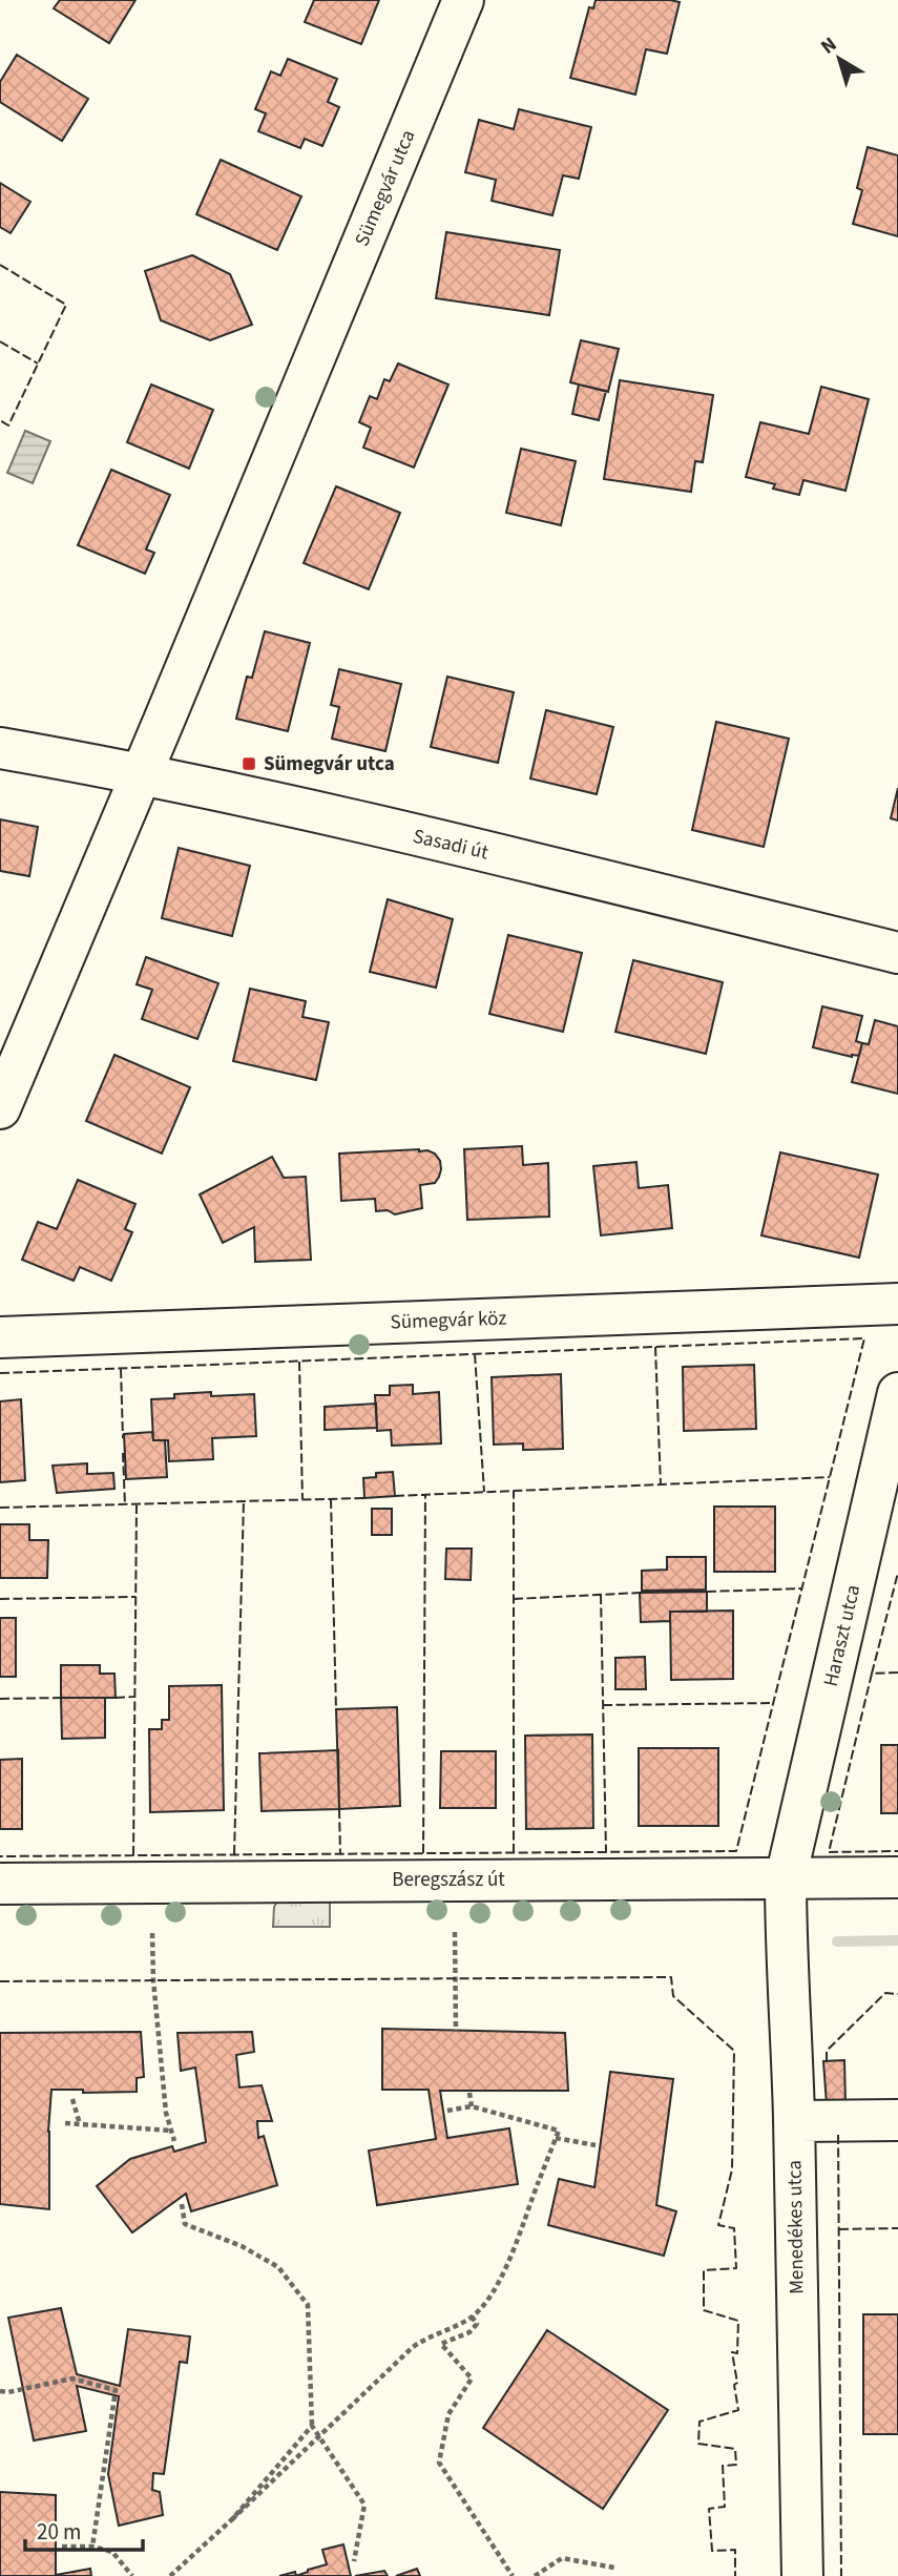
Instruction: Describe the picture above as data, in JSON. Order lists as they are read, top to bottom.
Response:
{
  "streets": {
    "street": [
      "Sümegvár utca",
      "Sasadi út",
      "Sümegvár köz",
      "Haraszt utca",
      "Beregszász út",
      "Menedékes utca"
    ]
  },
  "crossings": [
    ["Sümegvár utca", "Sasadi út"],
    ["Haraszt utca", "Beregszász út"],
    ["Haraszt utca", "Menedékes utca"],
    ["Beregszász út", "Menedékes utca"]
  ],
  "places": {
    "transit": ["Sümegvár utca"]
  },
  "scale_bar": "20 m",
  "north": "top left"
}
